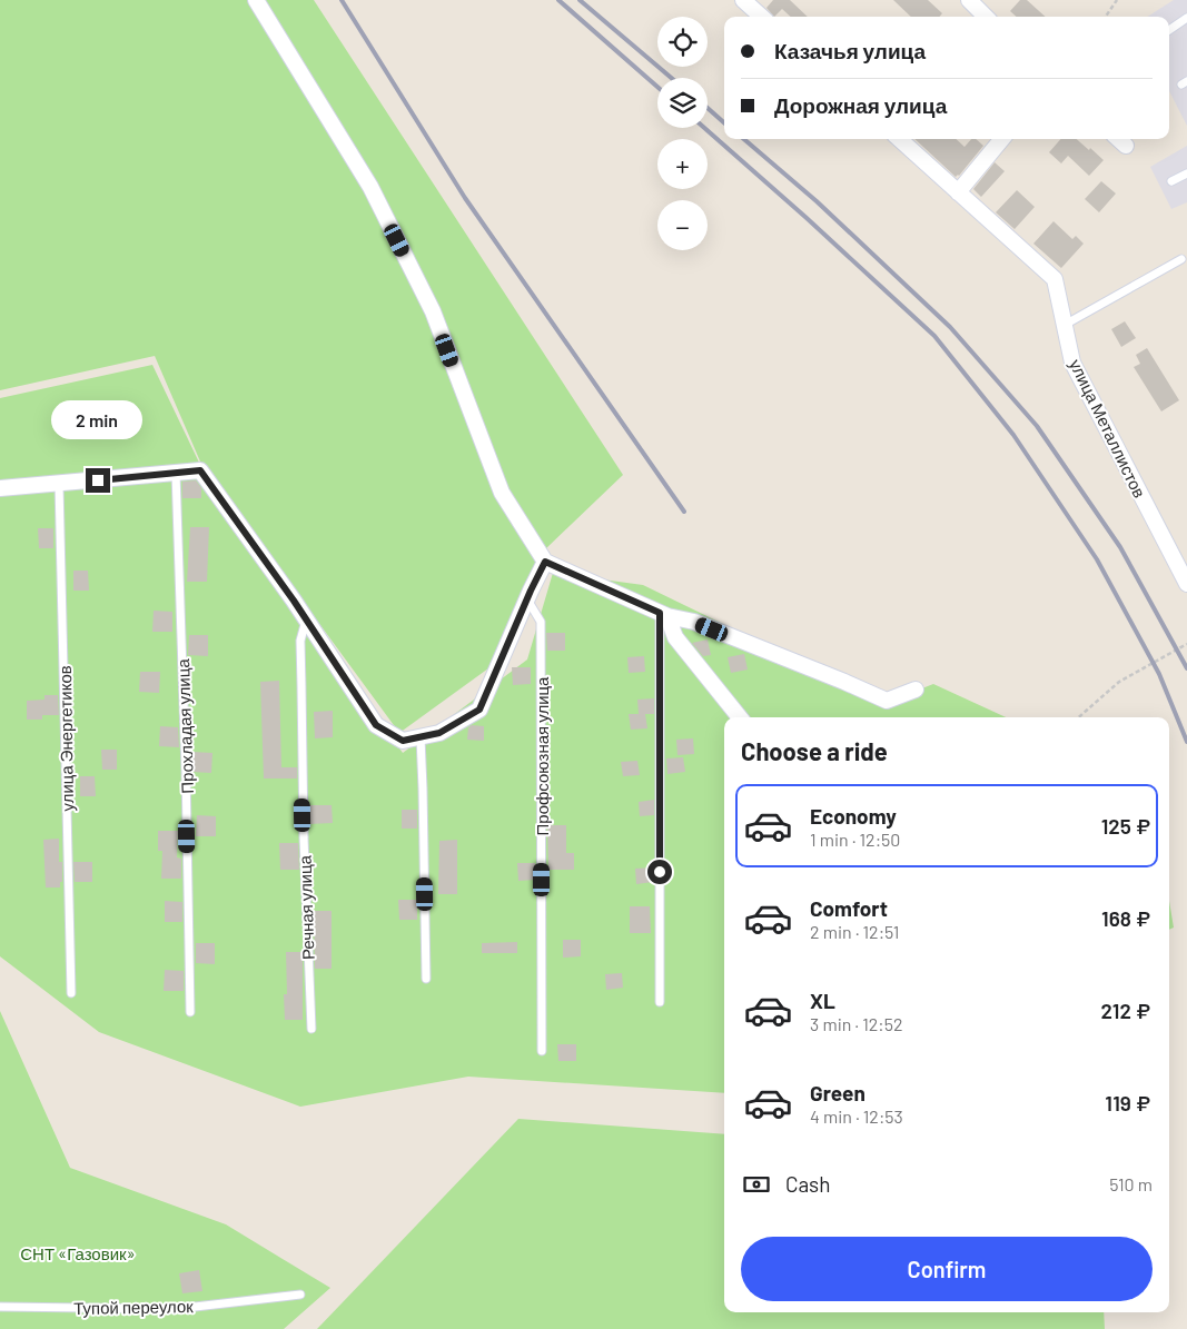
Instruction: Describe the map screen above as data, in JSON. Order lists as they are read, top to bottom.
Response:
{
  "streets": {
    "street": ["улица Металлистов"],
    "lane": [
      "Прохладая улица",
      "улица Энергетиков",
      "Профсоюзная улица",
      "Речная улица",
      "Тупой переулок"
    ]
  },
  "parks": ["СНТ «Газовик»"],
  "page": {
    "map_buttons": ["+", "−"],
    "banner": ["Казачья улица", "Дорожная улица"],
    "bubble": "2 min",
    "heading": "Choose a ride",
    "list": [
      {
        "name": "Economy",
        "note": "1 min · 12:50",
        "value": "125 ₽"
      },
      {
        "name": "Comfort",
        "note": "2 min · 12:51",
        "value": "168 ₽"
      },
      {
        "name": "XL",
        "note": "3 min · 12:52",
        "value": "212 ₽"
      },
      {
        "name": "Green",
        "note": "4 min · 12:53",
        "value": "119 ₽"
      }
    ],
    "pay": ["Cash", "510 m"],
    "buttons": "Confirm"
  }
}
